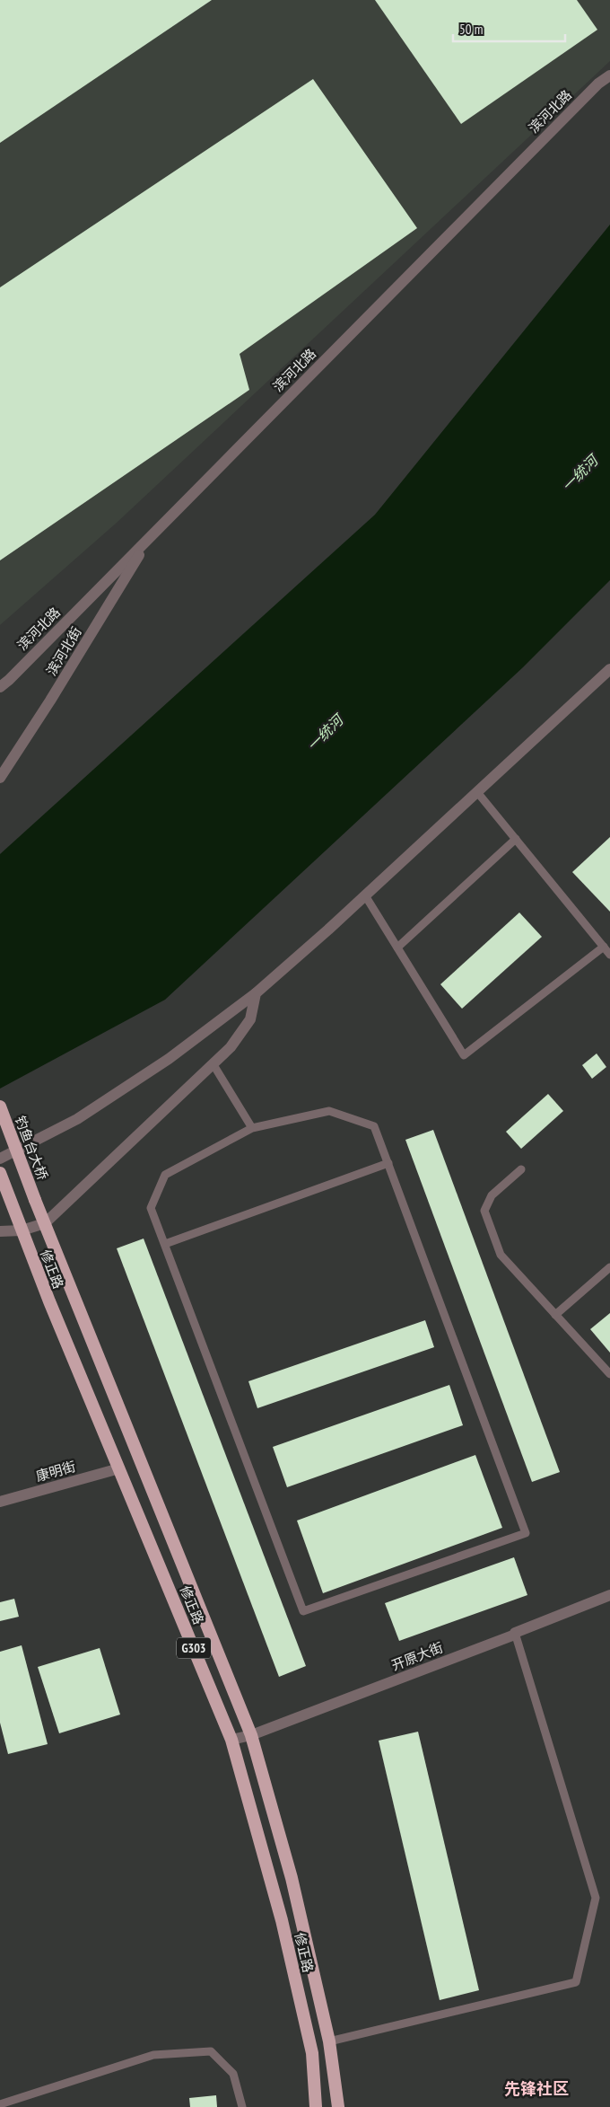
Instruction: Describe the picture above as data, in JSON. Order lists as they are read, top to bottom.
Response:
{
  "streets": {
    "highway": ["钓鱼台大桥", "修正路", "G303"],
    "street": [
      "滨河北路",
      "滨河北街",
      "康明街",
      "开原大街"
    ]
  },
  "crossings": [
    ["滨河北路", "滨河北街"],
    ["钓鱼台大桥", "修正路"],
    ["修正路", "康明街"],
    ["修正路", "开原大街"]
  ],
  "districts": ["先锋社区"],
  "water": ["一统河"],
  "scale_bar": "50 m"
}
